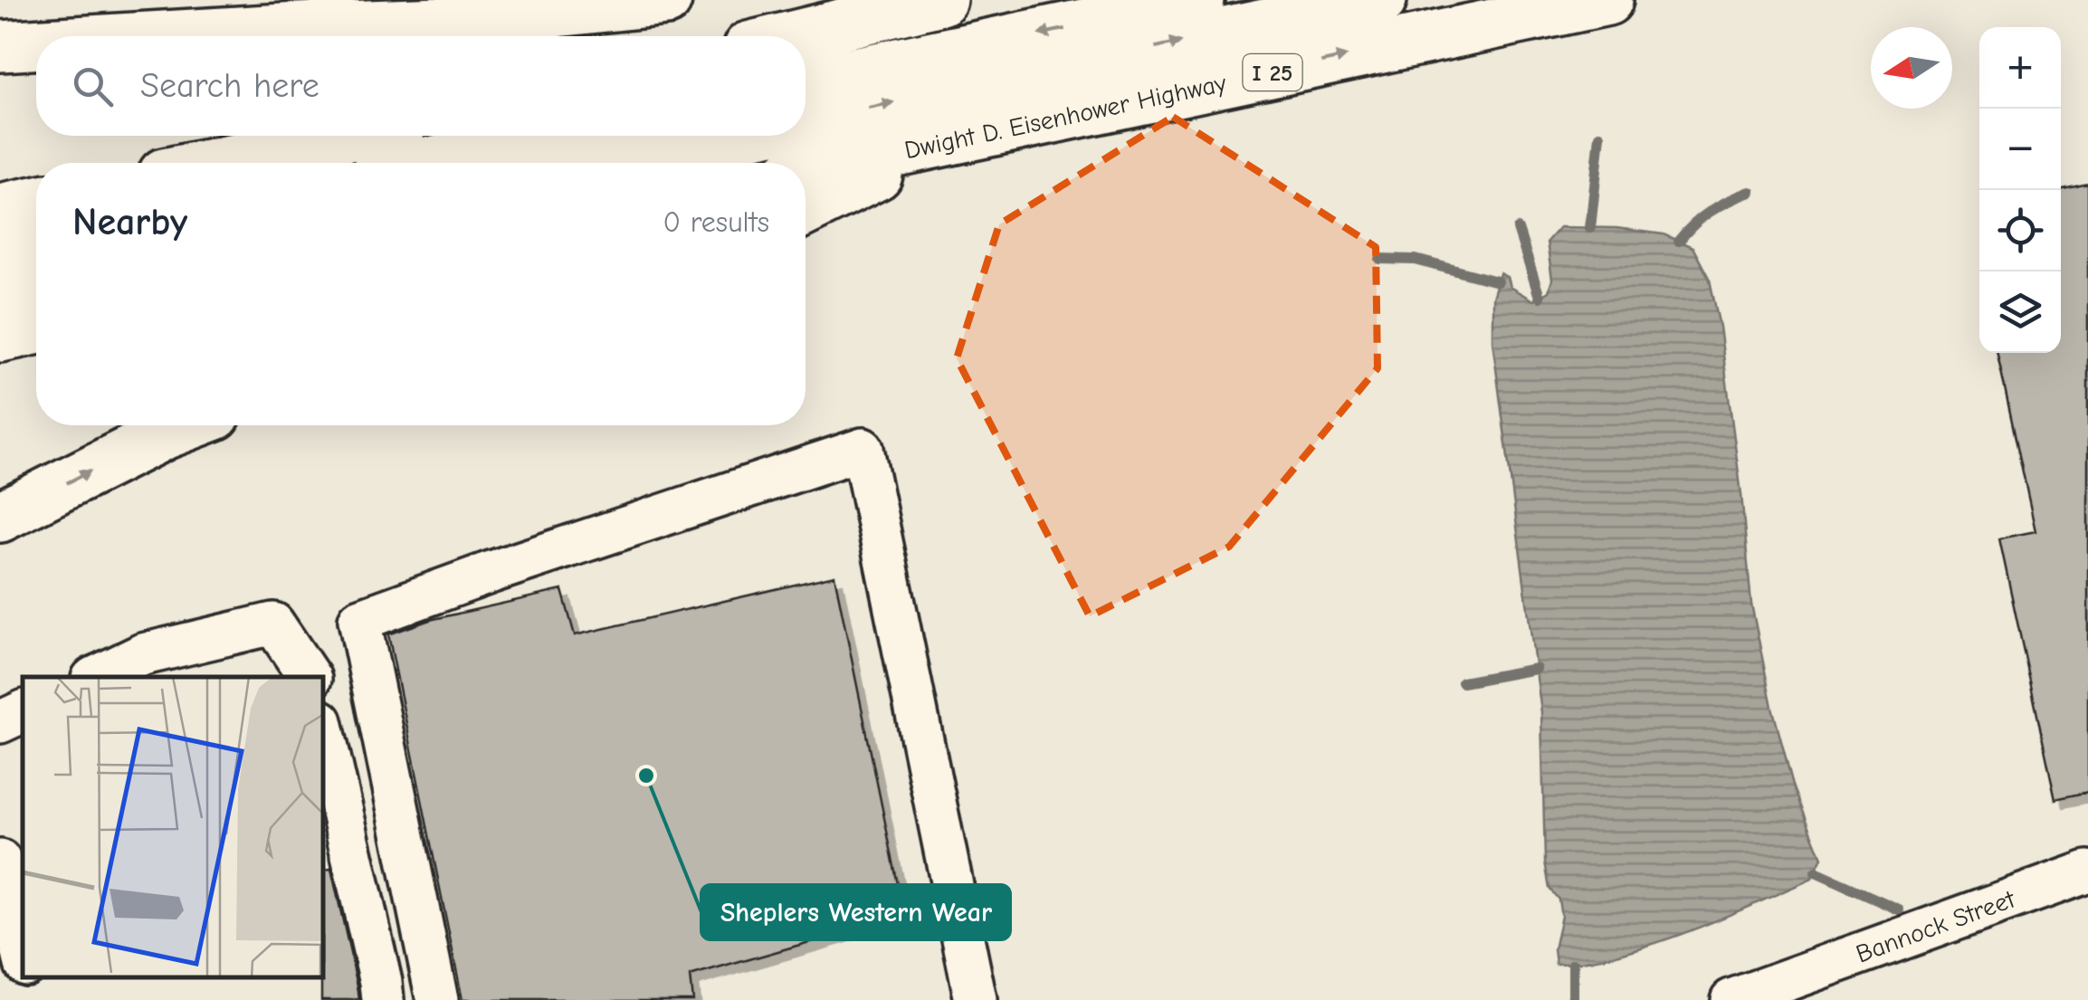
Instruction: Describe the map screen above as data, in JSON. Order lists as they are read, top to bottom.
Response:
{
  "streets": {
    "highway": ["I 25", "Dwight D. Eisenhower Highway"],
    "street": ["Bannock Street"]
  },
  "places": ["Sheplers Western Wear"],
  "north": "left",
  "page": {
    "map_buttons": ["+", "−"],
    "search": "Search here",
    "heading": ["Nearby", "0 results"]
  }
}
